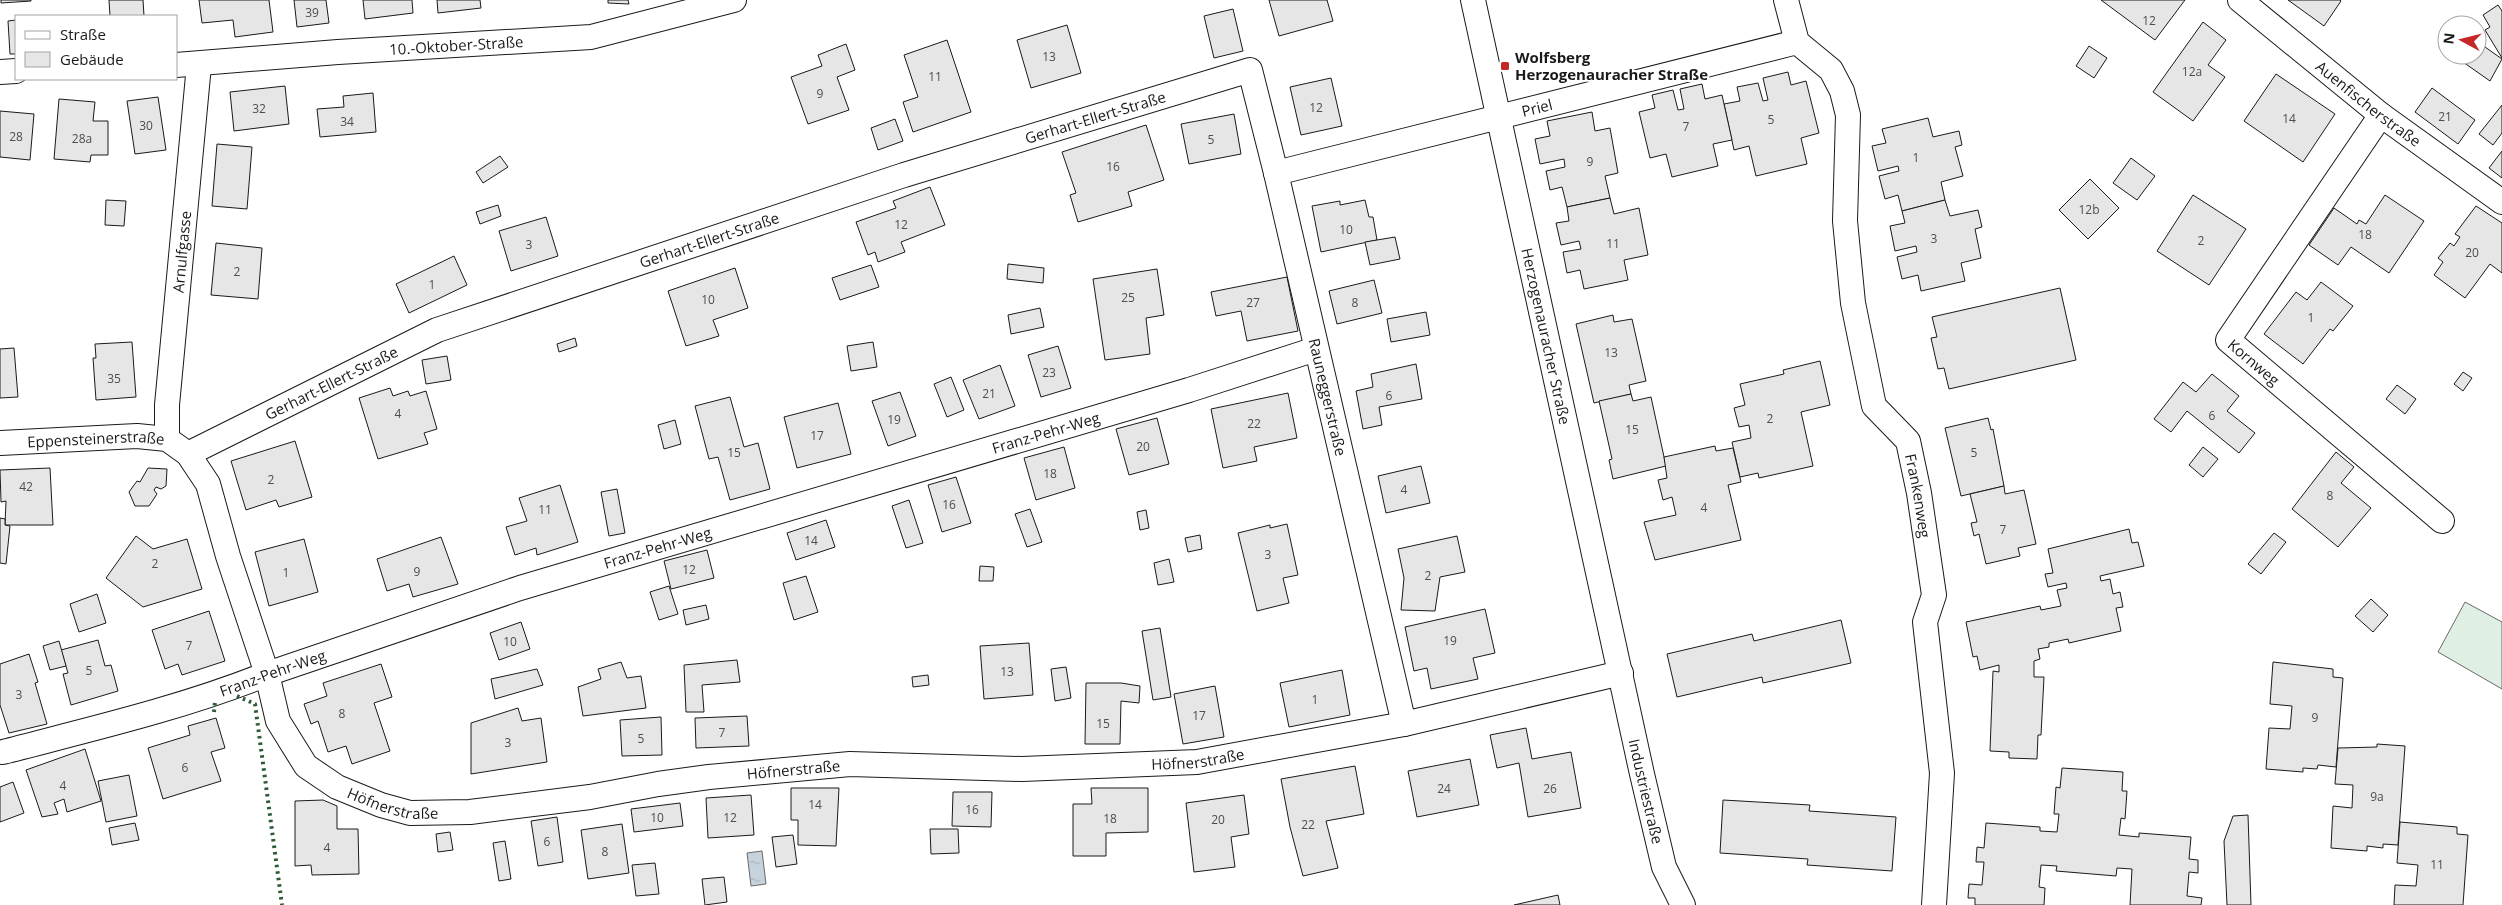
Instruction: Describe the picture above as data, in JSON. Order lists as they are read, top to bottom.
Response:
{
  "streets": {
    "street": [
      "10.-Oktober-Straße",
      "Auenfischerstraße",
      "Priel",
      "Gerhart-Ellert-Straße",
      "Arnulfgasse",
      "Herzogenauracher Straße",
      "Kornweg",
      "Rauneggerstraße",
      "Franz-Pehr-Weg",
      "Eppensteinerstraße",
      "Frankenweg",
      "Höfnerstraße",
      "Industriestraße"
    ]
  },
  "crossings": [
    ["10.-Oktober-Straße", "Arnulfgasse"],
    ["Auenfischerstraße", "Kornweg"],
    ["Priel", "Herzogenauracher Straße"],
    ["Priel", "Rauneggerstraße"],
    ["Priel", "Frankenweg"],
    ["Gerhart-Ellert-Straße", "Rauneggerstraße"],
    ["Gerhart-Ellert-Straße", "Eppensteinerstraße"],
    ["Gerhart-Ellert-Straße", "Höfnerstraße"],
    ["Arnulfgasse", "Eppensteinerstraße"],
    ["Herzogenauracher Straße", "Höfnerstraße"],
    ["Herzogenauracher Straße", "Industriestraße"],
    ["Rauneggerstraße", "Franz-Pehr-Weg"],
    ["Rauneggerstraße", "Höfnerstraße"],
    ["Franz-Pehr-Weg", "Höfnerstraße"],
    ["Eppensteinerstraße", "Höfnerstraße"],
    ["Höfnerstraße", "Industriestraße"]
  ],
  "places": {
    "transit": ["Wolfsberg Herzogenauracher Straße"]
  },
  "house_numbers": [
    "39",
    "12",
    "13",
    "12a",
    "11",
    "9",
    "12",
    "32",
    "21",
    "14",
    "5",
    "34",
    "30",
    "7",
    "28",
    "28a",
    "5",
    "1",
    "9",
    "16",
    "12b",
    "12",
    "10",
    "18",
    "3",
    "2",
    "11",
    "3",
    "20",
    "2",
    "1",
    "25",
    "10",
    "27",
    "8",
    "1",
    "13",
    "23",
    "35",
    "21",
    "6",
    "4",
    "6",
    "2",
    "19",
    "22",
    "15",
    "17",
    "20",
    "15",
    "5",
    "18",
    "2",
    "42",
    "4",
    "8",
    "16",
    "4",
    "11",
    "7",
    "14",
    "3",
    "2",
    "12",
    "9",
    "1",
    "2",
    "19",
    "10",
    "7",
    "5",
    "13",
    "3",
    "1",
    "8",
    "17",
    "9",
    "15",
    "7",
    "5",
    "3",
    "6",
    "4",
    "24",
    "26",
    "9a",
    "14",
    "16",
    "10",
    "12",
    "18",
    "20",
    "22",
    "6",
    "4",
    "8",
    "11"
  ],
  "legend": ["Straße", "Gebäude"],
  "north": "left"
}
